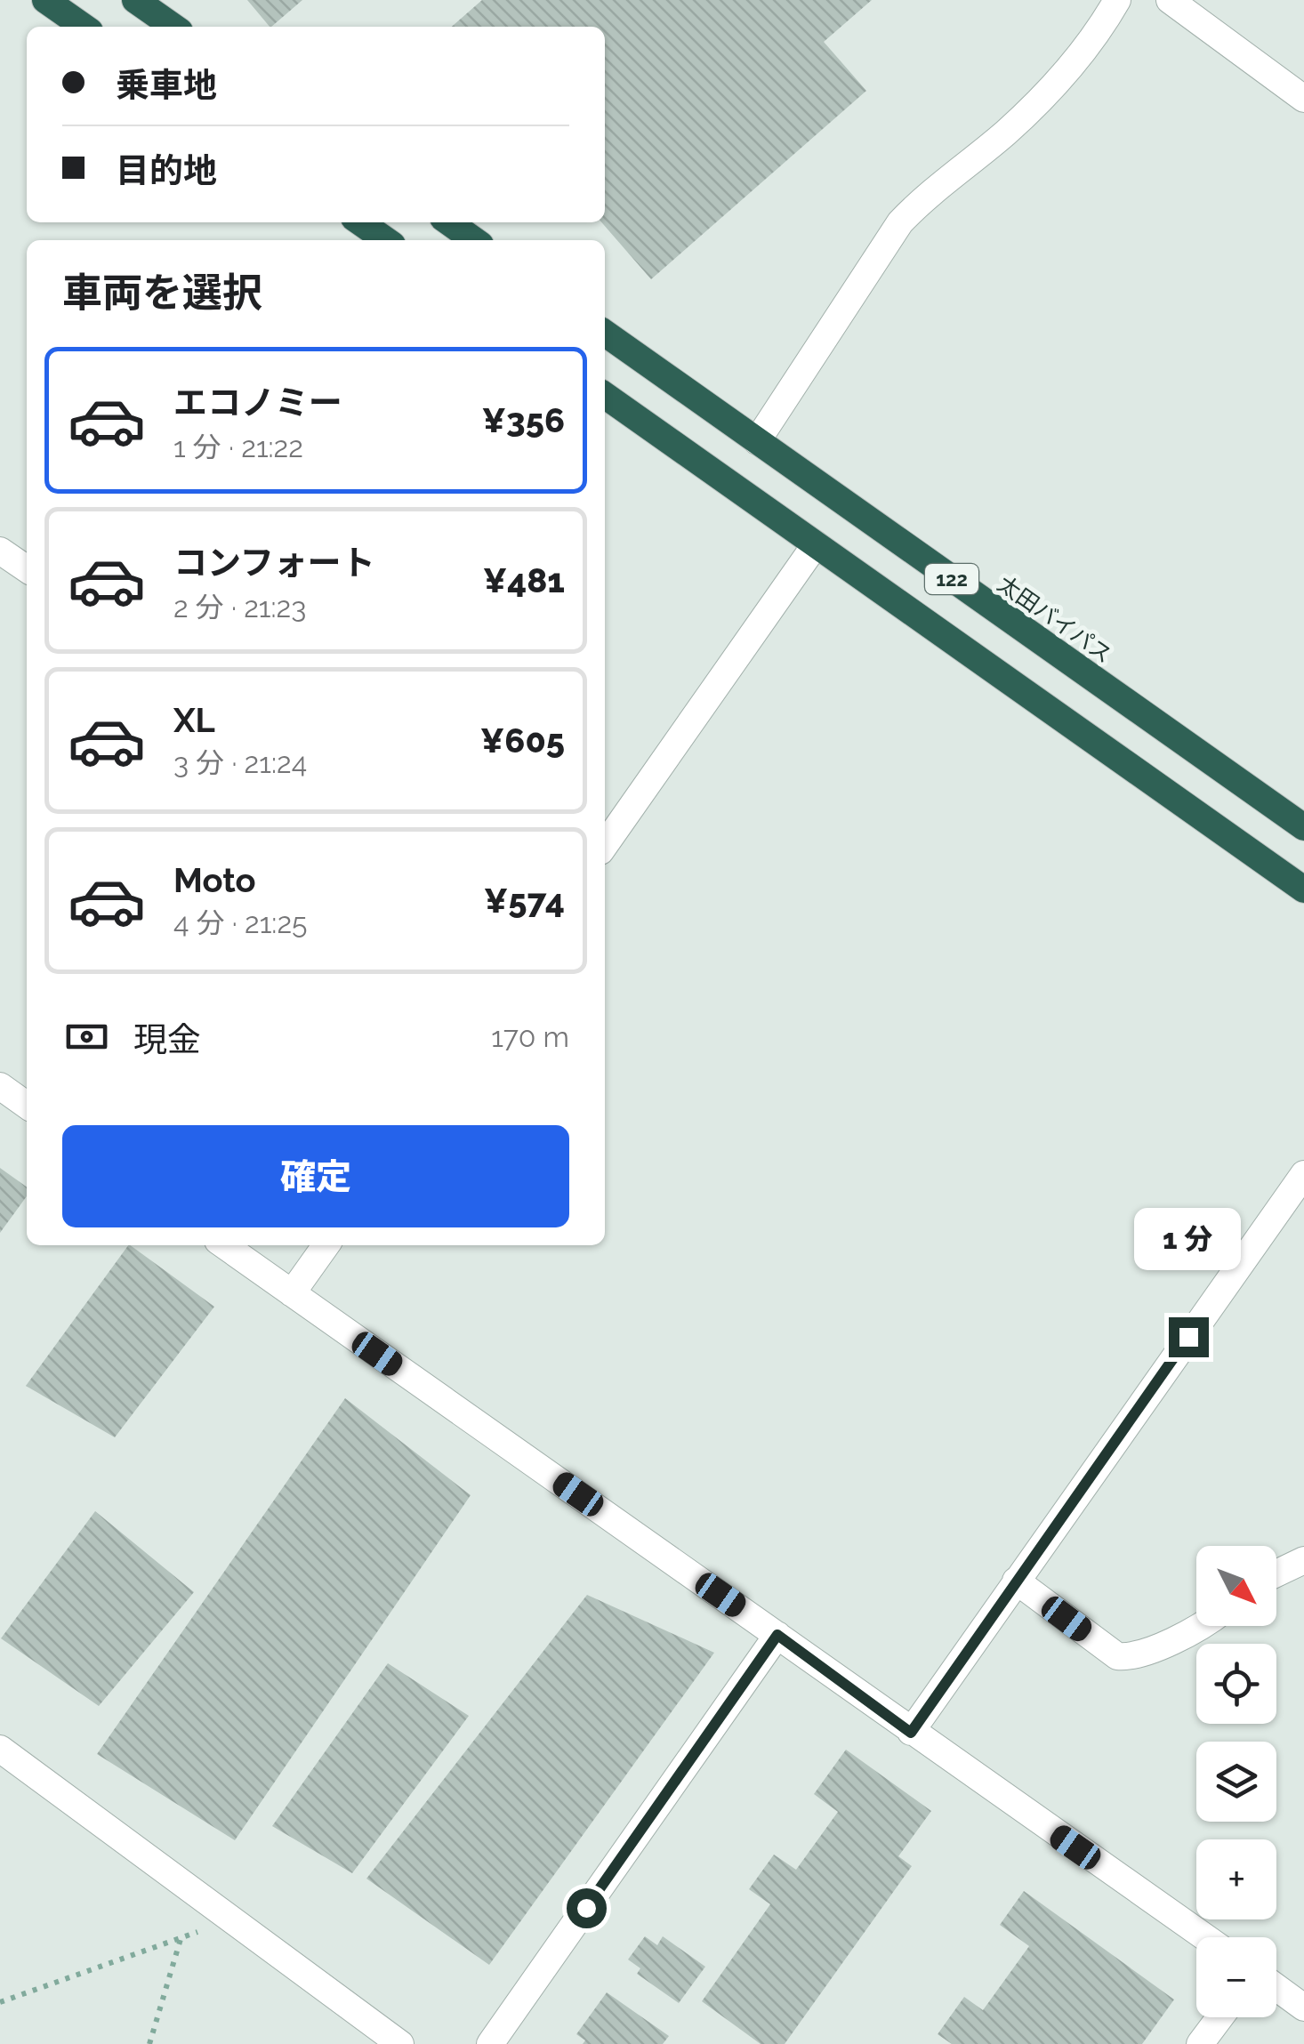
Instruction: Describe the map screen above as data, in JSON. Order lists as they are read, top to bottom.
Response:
{
  "streets": {
    "highway": ["122", "太田バイパス"]
  },
  "north": "bottom right",
  "page": {
    "banner": ["乗車地", "目的地"],
    "heading": "車両を選択",
    "list": [
      {
        "name": "エコノミー",
        "note": "1 分 · 21:22",
        "value": "¥356"
      },
      {
        "name": "コンフォート",
        "note": "2 分 · 21:23",
        "value": "¥481"
      },
      {
        "name": "XL",
        "note": "3 分 · 21:24",
        "value": "¥605"
      },
      {
        "name": "Moto",
        "note": "4 分 · 21:25",
        "value": "¥574"
      }
    ],
    "pay": ["現金", "170 m"],
    "buttons": "確定",
    "bubble": "1 分",
    "map_buttons": ["+", "−"]
  }
}
